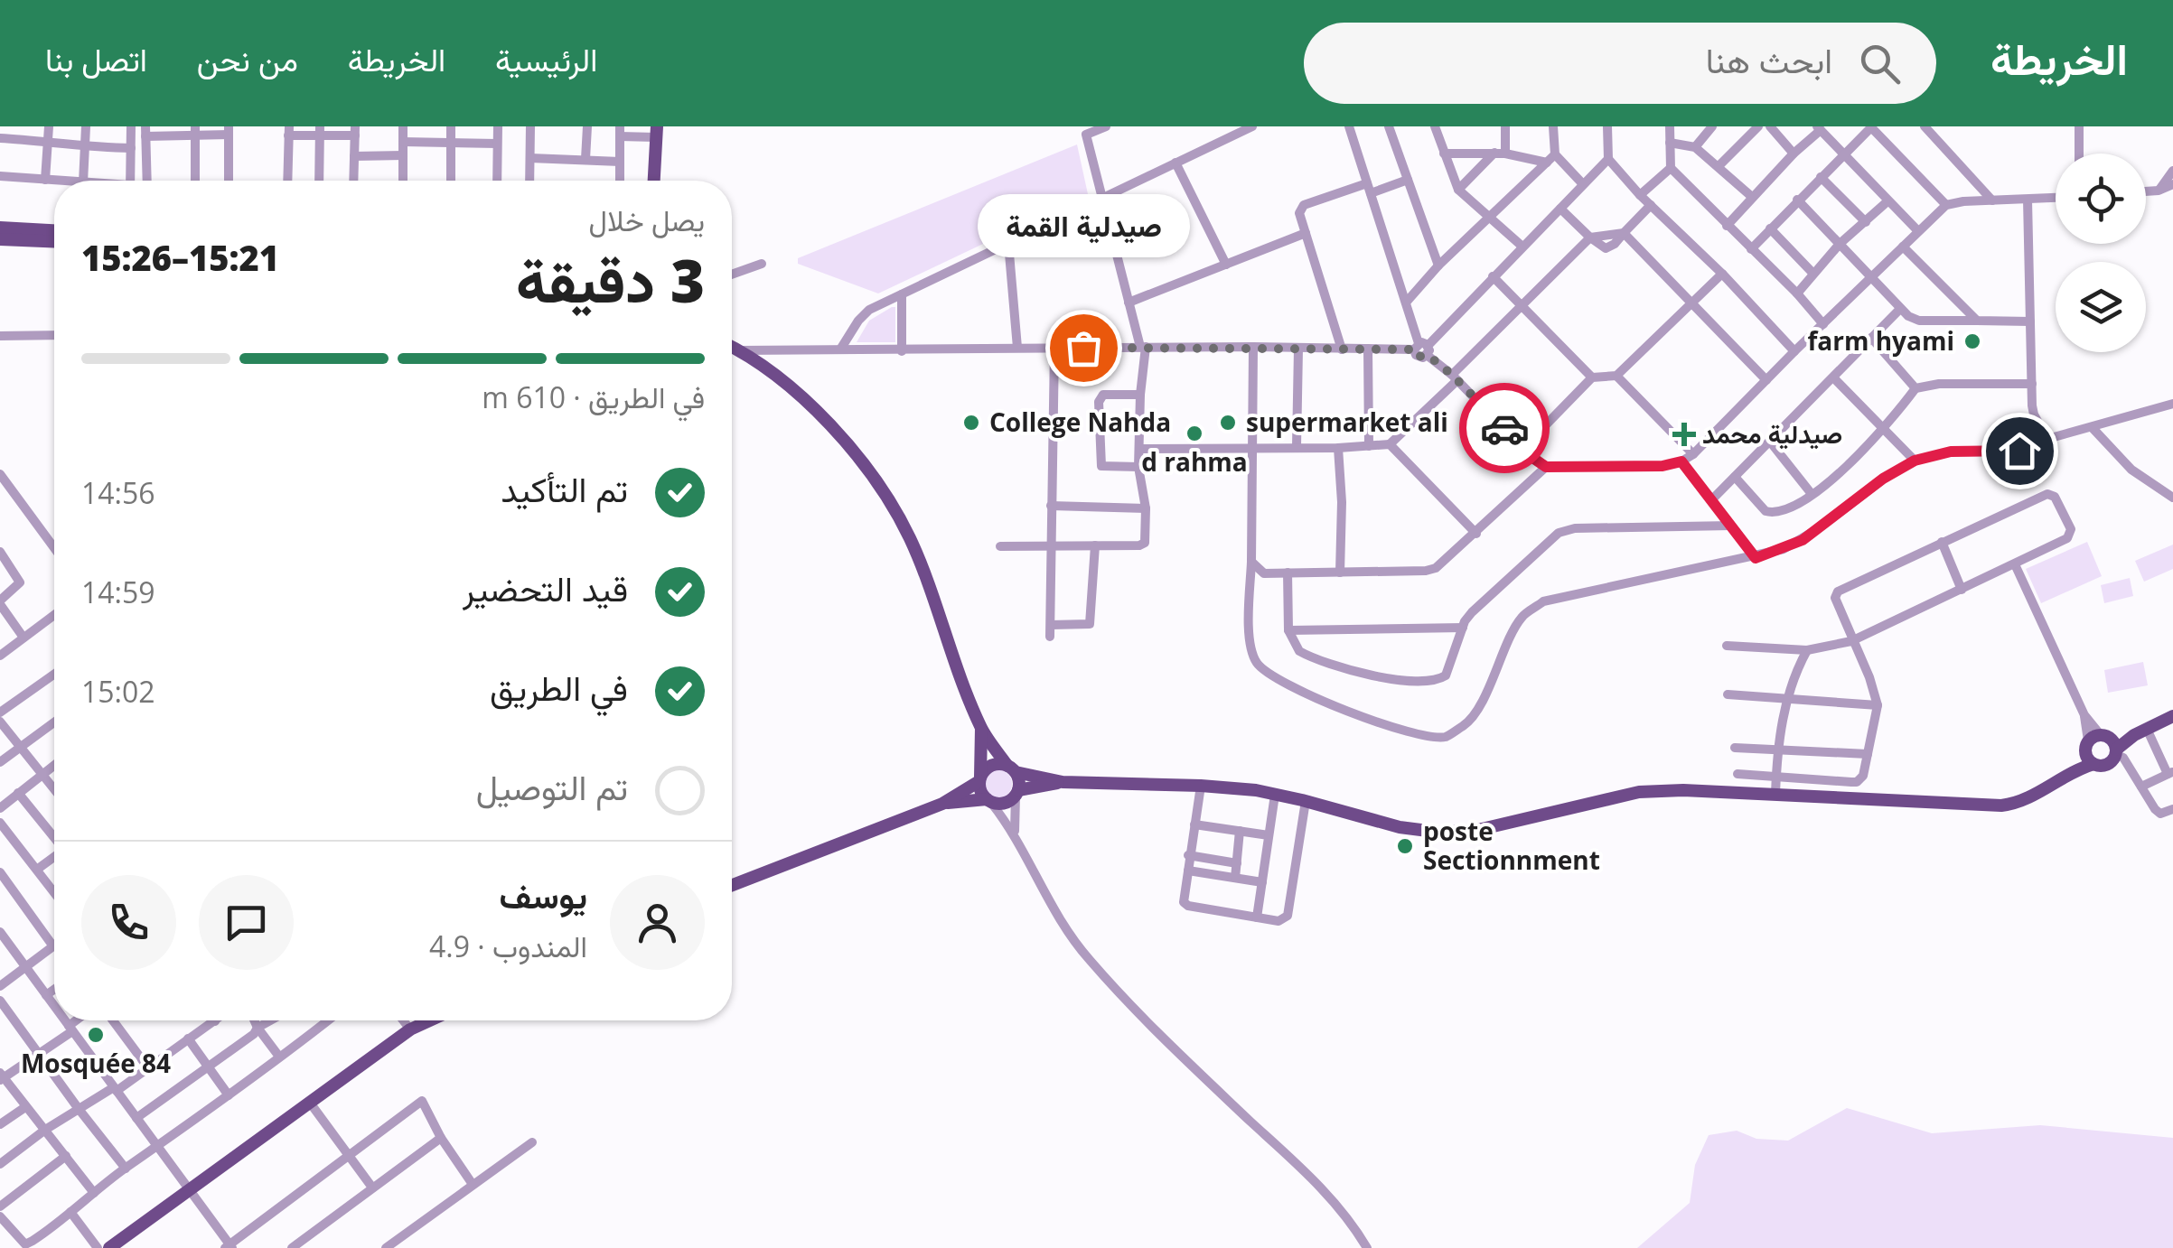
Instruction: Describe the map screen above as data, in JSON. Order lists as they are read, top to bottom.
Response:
{
  "places": {
    "other": [
      "farm hyami",
      "صيدلية القمة",
      "College Nahda",
      "supermarket ali",
      "d rahma",
      "poste Sectionnment",
      "Mosquée 84"
    ],
    "health": ["صيدلية محمد"]
  },
  "page": {
    "header": "الخريطة",
    "search": "ابحث هنا",
    "nav": [
      "الرئيسية",
      "الخريطة",
      "من نحن",
      "اتصل بنا"
    ],
    "heading": ["3 دقيقة", "يصل خلال", "15:21–15:26"],
    "panel": ["يوسف", "المندوب · 4.9"],
    "bubble": "صيدلية القمة",
    "bar": "في الطريق · 610 m",
    "list": [
      ["تم التأكيد", "14:56"],
      ["قيد التحضير", "14:59"],
      ["في الطريق", "15:02"],
      "تم التوصيل"
    ]
  }
}
